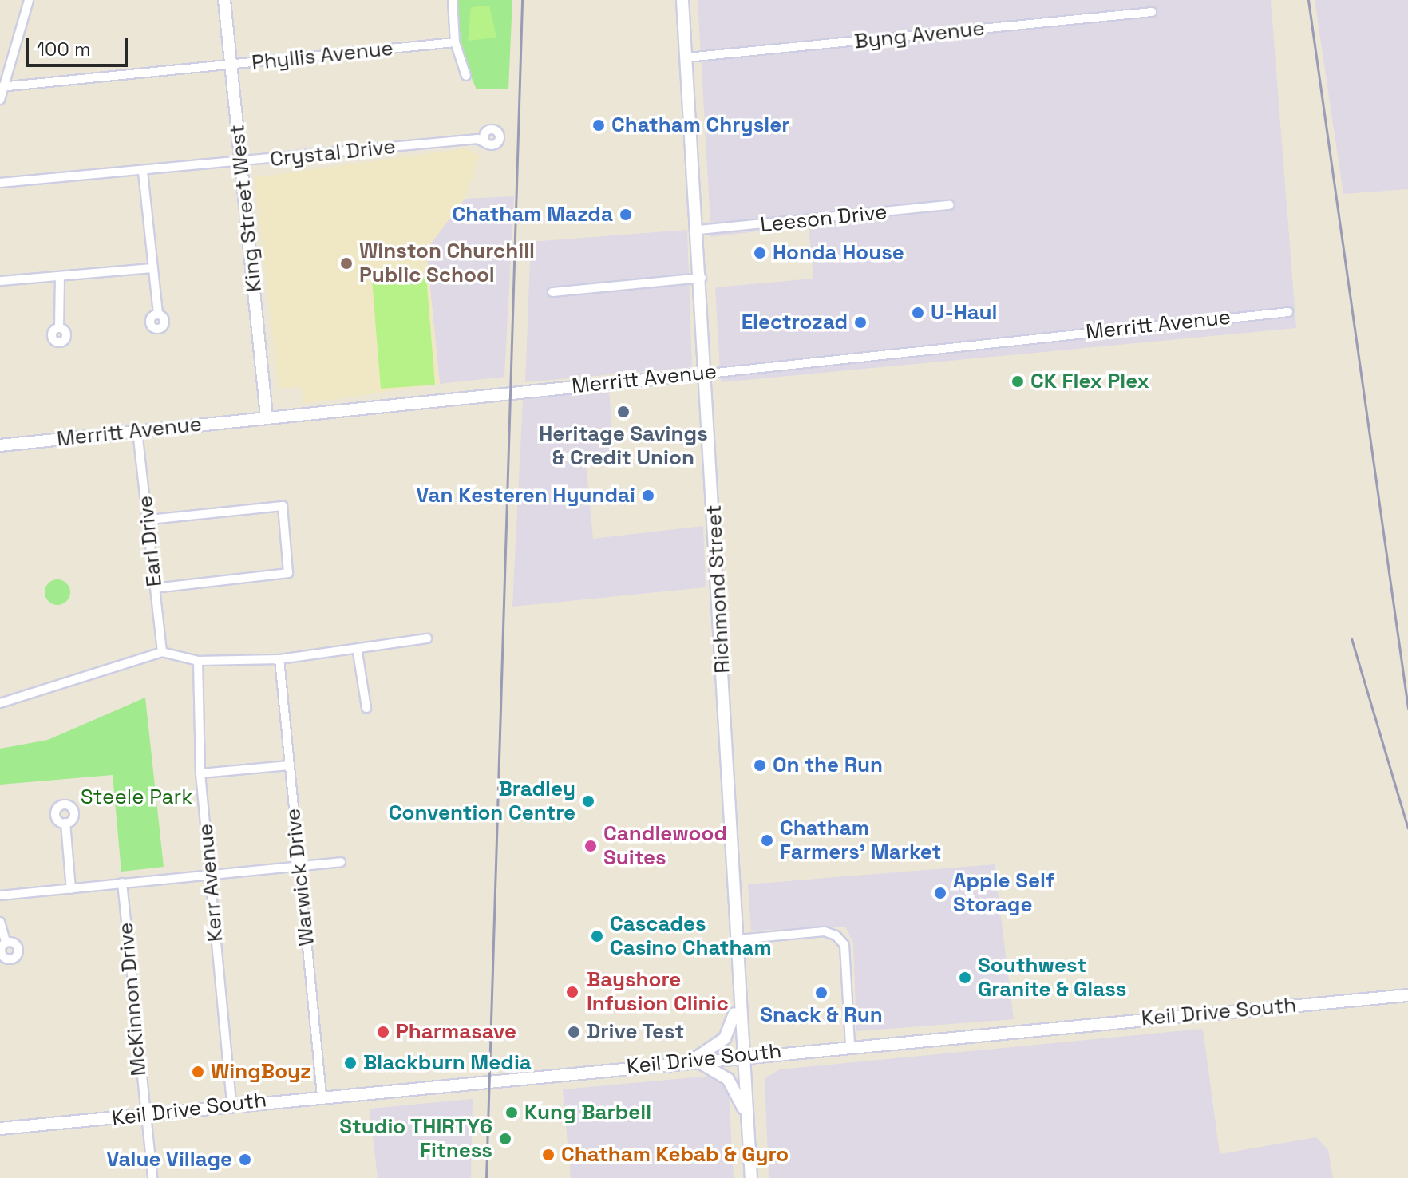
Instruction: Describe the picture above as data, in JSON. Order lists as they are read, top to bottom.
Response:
{
  "streets": {
    "main road": [
      "King Street West",
      "Merritt Avenue",
      "Richmond Street",
      "Keil Drive South"
    ],
    "street": [
      "Byng Avenue",
      "Phyllis Avenue",
      "Crystal Drive",
      "Leeson Drive",
      "Earl Drive",
      "Warwick Drive",
      "Kerr Avenue",
      "McKinnon Drive"
    ]
  },
  "crossings": [
    ["Byng Avenue", "Richmond Street"],
    ["Phyllis Avenue", "King Street West"],
    ["Crystal Drive", "King Street West"],
    ["King Street West", "Merritt Avenue"],
    ["Leeson Drive", "Richmond Street"],
    ["Merritt Avenue", "Earl Drive"],
    ["Merritt Avenue", "Richmond Street"],
    ["Richmond Street", "Keil Drive South"],
    ["Warwick Drive", "Keil Drive South"],
    ["Kerr Avenue", "Keil Drive South"],
    ["McKinnon Drive", "Keil Drive South"]
  ],
  "parks": ["Steele Park"],
  "places": [
    "Chatham Chrysler",
    "Chatham Mazda",
    "Honda House",
    "Winston Churchill Public School",
    "U-Haul",
    "Electrozad",
    "CK Flex Plex",
    "Heritage Savings & Credit Union",
    "Van Kesteren Hyundai",
    "On the Run",
    "Bradley Convention Centre",
    "Chatham Farmers' Market",
    "Candlewood Suites",
    "Apple Self Storage",
    "Cascades Casino Chatham",
    "Southwest Granite & Glass",
    "Bayshore Infusion Clinic",
    "Snack & Run",
    "Pharmasave",
    "Drive Test",
    "Blackburn Media",
    "WingBoyz",
    "Kung Barbell",
    "Studio THIRTY6 Fitness",
    "Chatham Kebab & Gyro",
    "Value Village"
  ],
  "scale_bar": "100 m"
}
